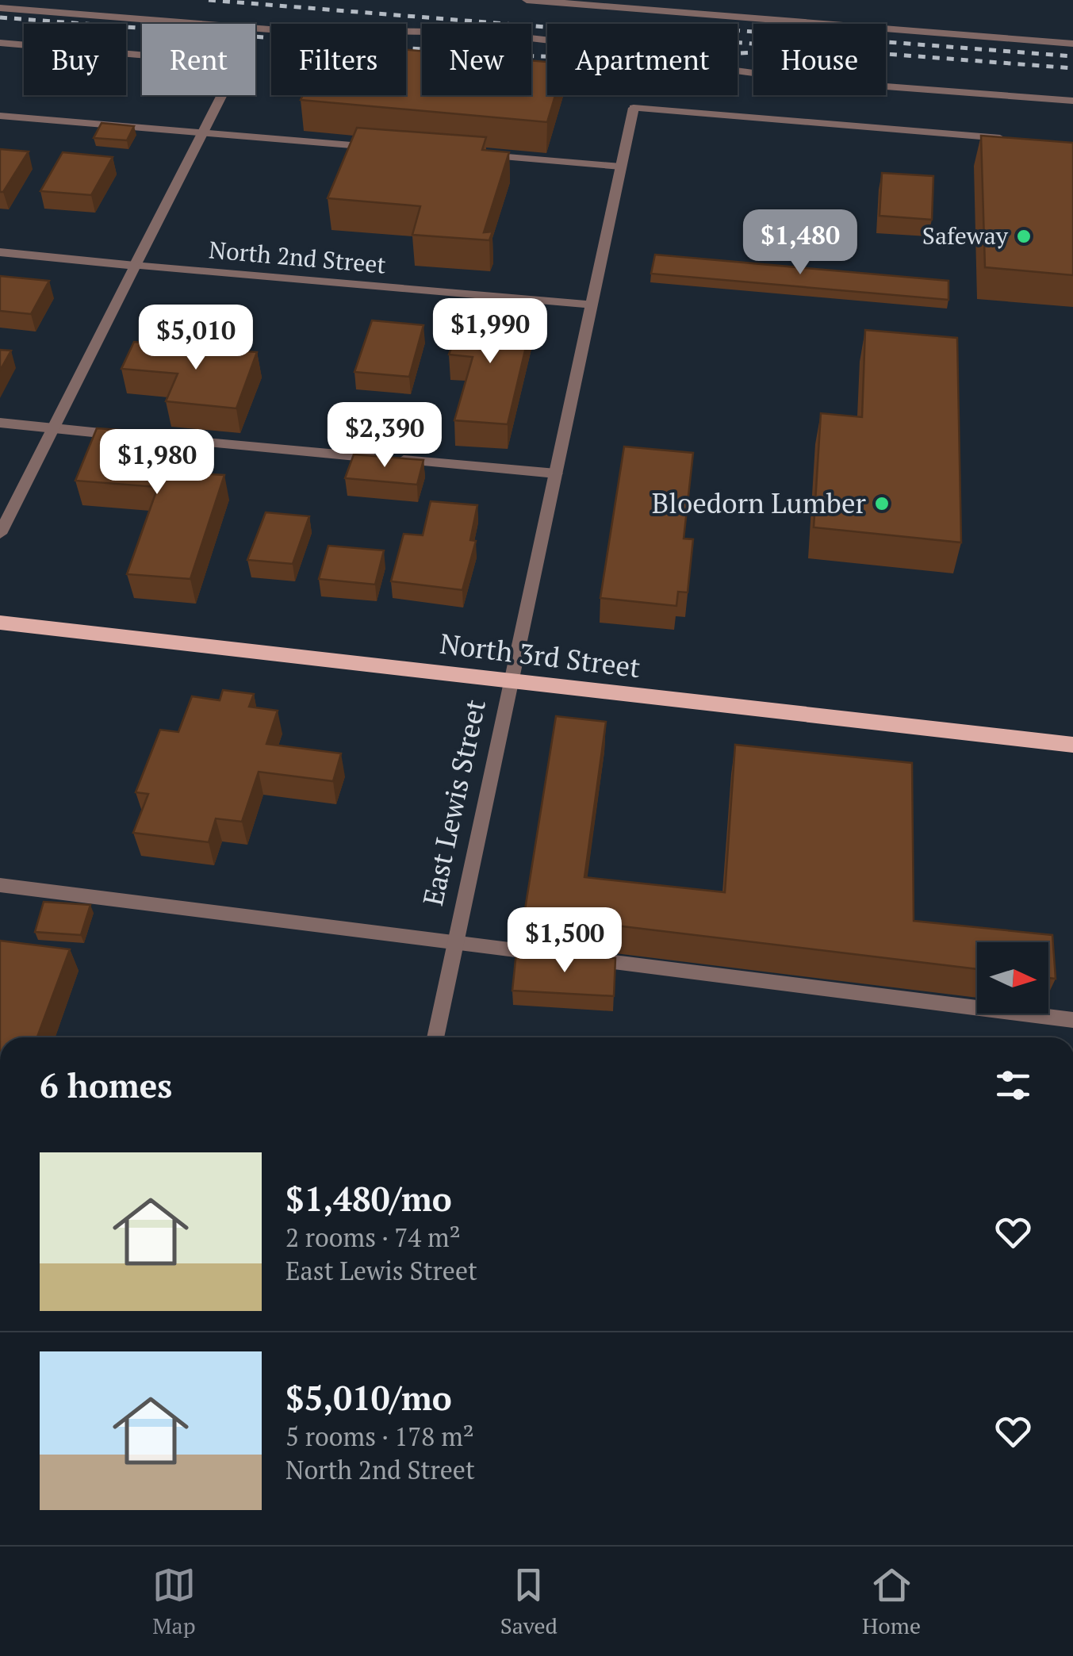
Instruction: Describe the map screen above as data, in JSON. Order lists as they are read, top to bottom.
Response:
{
  "streets": {
    "main road": ["North 3rd Street"],
    "street": ["North 2nd Street", "East Lewis Street"]
  },
  "crossings": [
    ["North 2nd Street", "East Lewis Street"],
    ["North 3rd Street", "East Lewis Street"]
  ],
  "places": ["Safeway", "Bloedorn Lumber"],
  "north": "right",
  "page": {
    "chip": [
      "Buy",
      "Rent",
      "Filters",
      "New",
      "Apartment",
      "House"
    ],
    "price": [
      "$1,480",
      "$1,990",
      "$5,010",
      "$2,390",
      "$1,980",
      "$1,500"
    ],
    "heading": "6 homes",
    "list": [
      {
        "name": "$1,480/mo",
        "note": "2 rooms · 74 m² · East Lewis Street"
      },
      {
        "name": "$5,010/mo",
        "note": "5 rooms · 178 m² · North 2nd Street"
      }
    ],
    "tabs": ["Map", "Saved", "Home"]
  }
}
